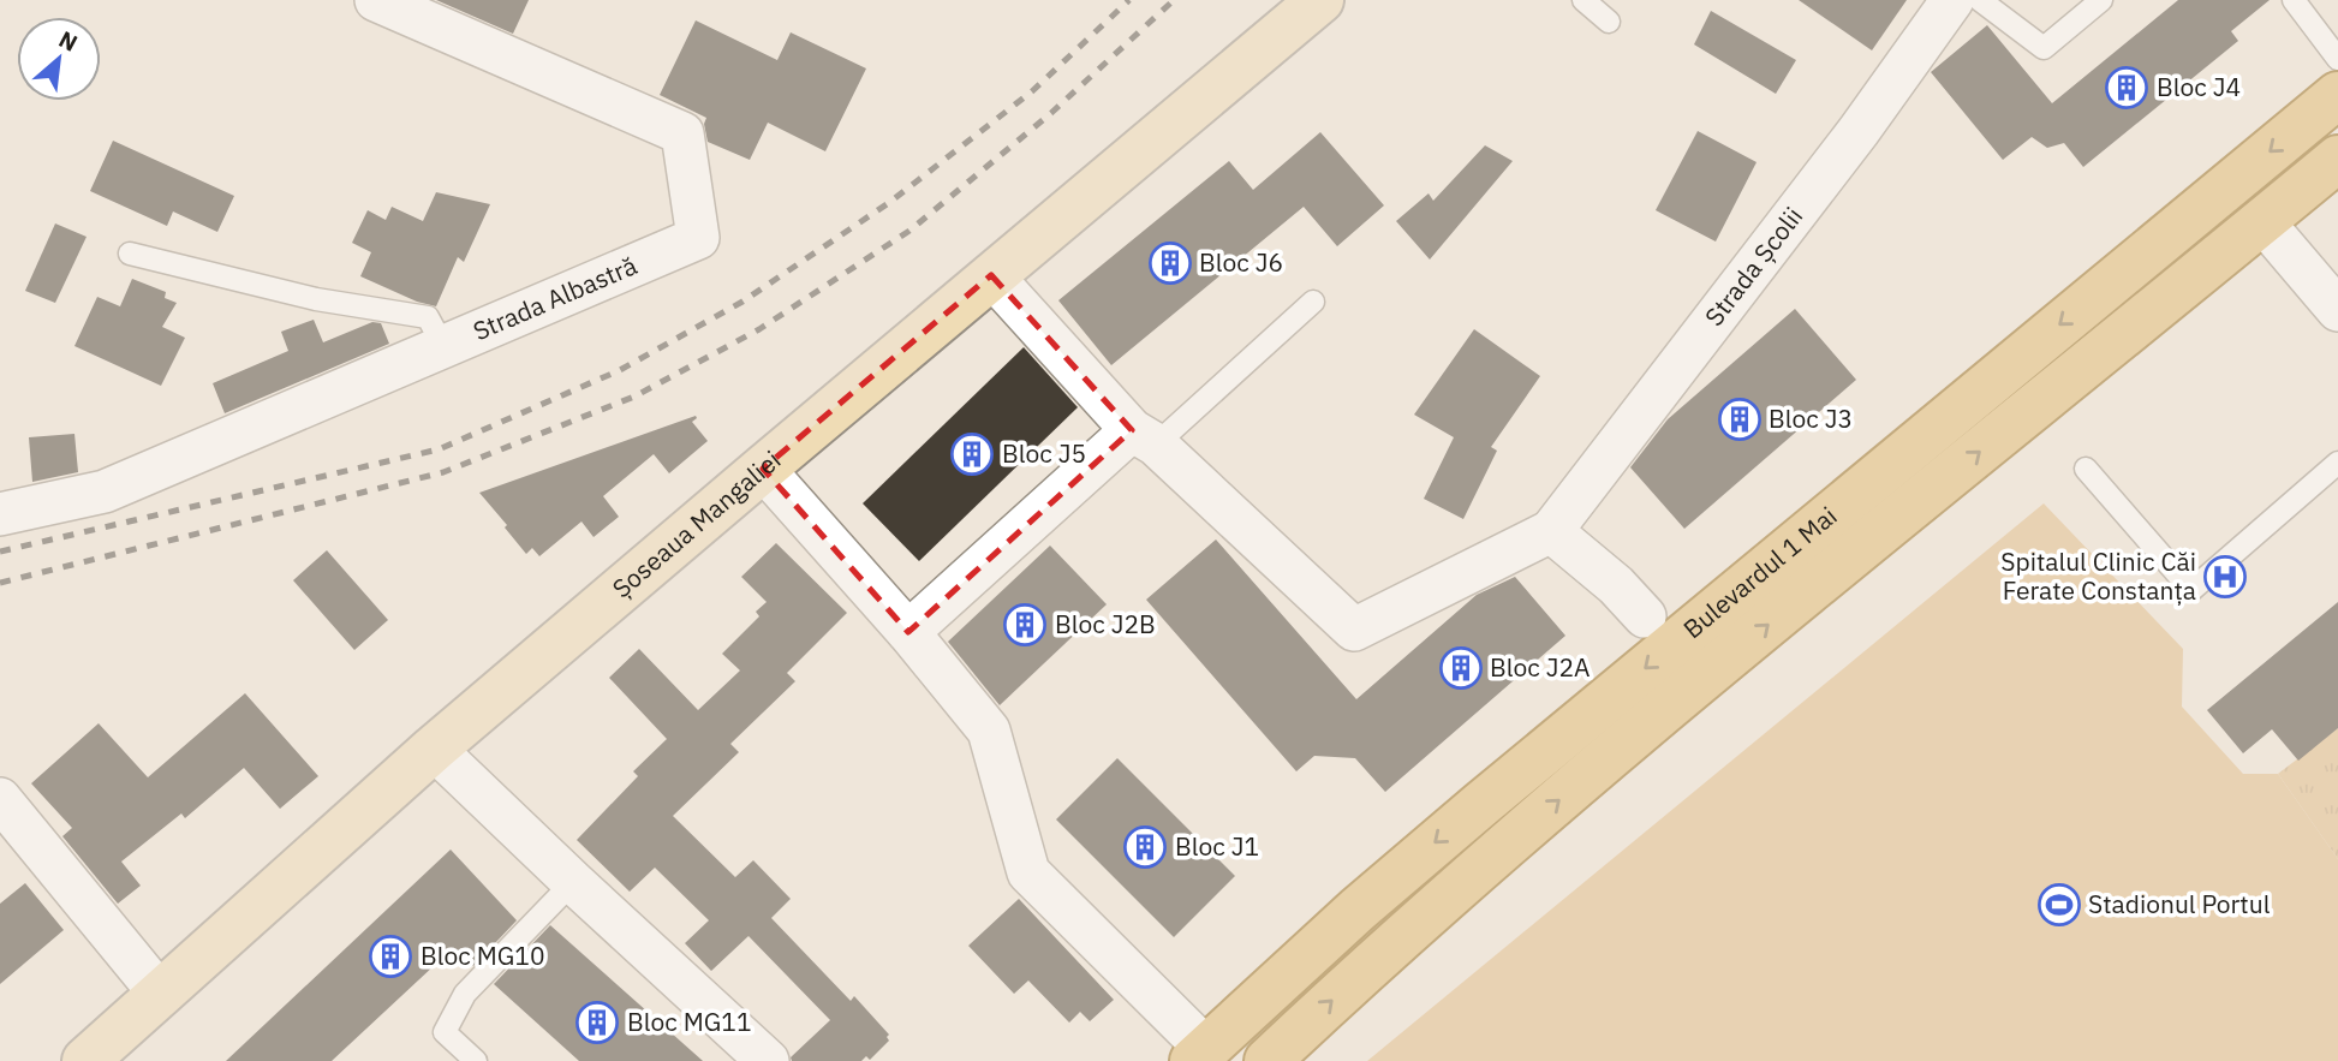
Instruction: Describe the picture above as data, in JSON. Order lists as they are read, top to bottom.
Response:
{
  "streets": {
    "main road": ["Bulevardul 1 Mai"],
    "street": ["Strada Școlii", "Strada Albastră", "Șoseaua Mangaliei"]
  },
  "places": {
    "building": [
      "Bloc J4",
      "Bloc J6",
      "Bloc J3",
      "Bloc J5",
      "Bloc J2B",
      "Bloc J2A",
      "Bloc J1",
      "Bloc MG10",
      "Bloc MG11"
    ],
    "hospital": ["Spitalul Clinic Căi Ferate Constanța"],
    "sports": ["Stadionul Portul"]
  },
  "north": "top right"
}
